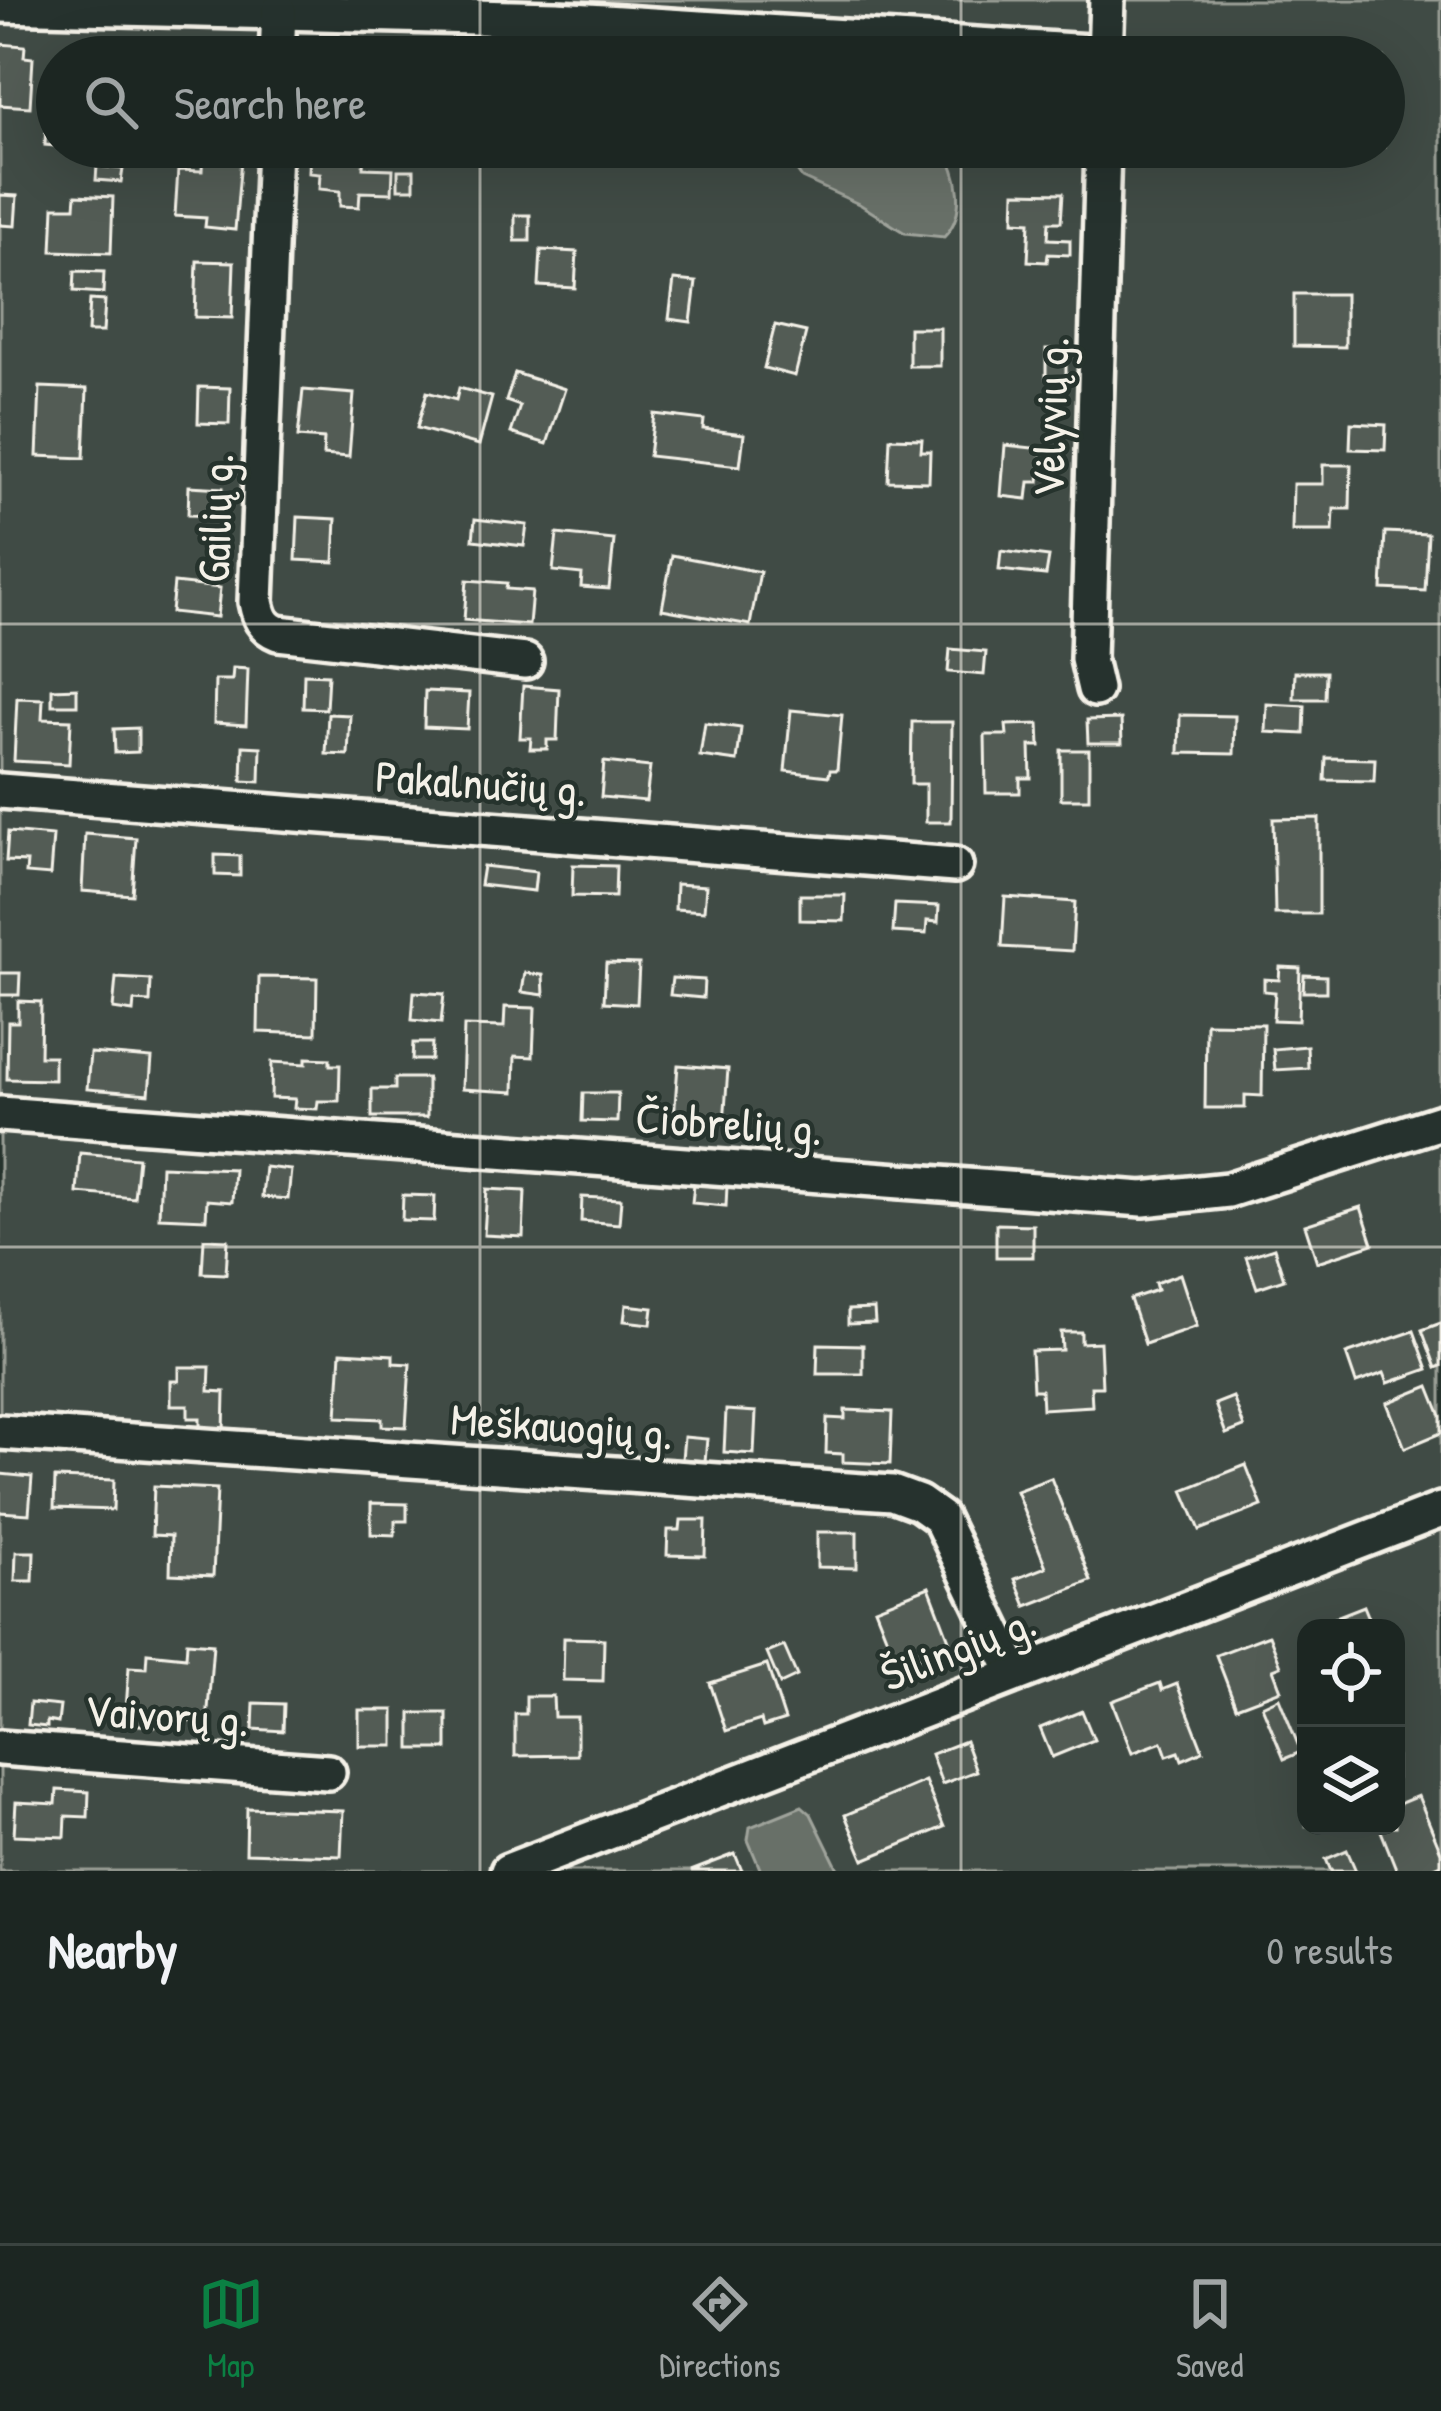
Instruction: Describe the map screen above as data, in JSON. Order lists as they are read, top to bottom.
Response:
{
  "streets": {
    "street": [
      "Vėlyvių g.",
      "Gailių g.",
      "Pakalnučių g.",
      "Čiobrelių g.",
      "Meškauogių g.",
      "Šilingių g.",
      "Vaivorų g."
    ]
  },
  "crossings": [
    ["Meškauogių g.", "Šilingių g."]
  ],
  "page": {
    "search": "Search here",
    "heading": ["Nearby", "0 results"],
    "nav": ["Map", "Directions", "Saved"]
  }
}
